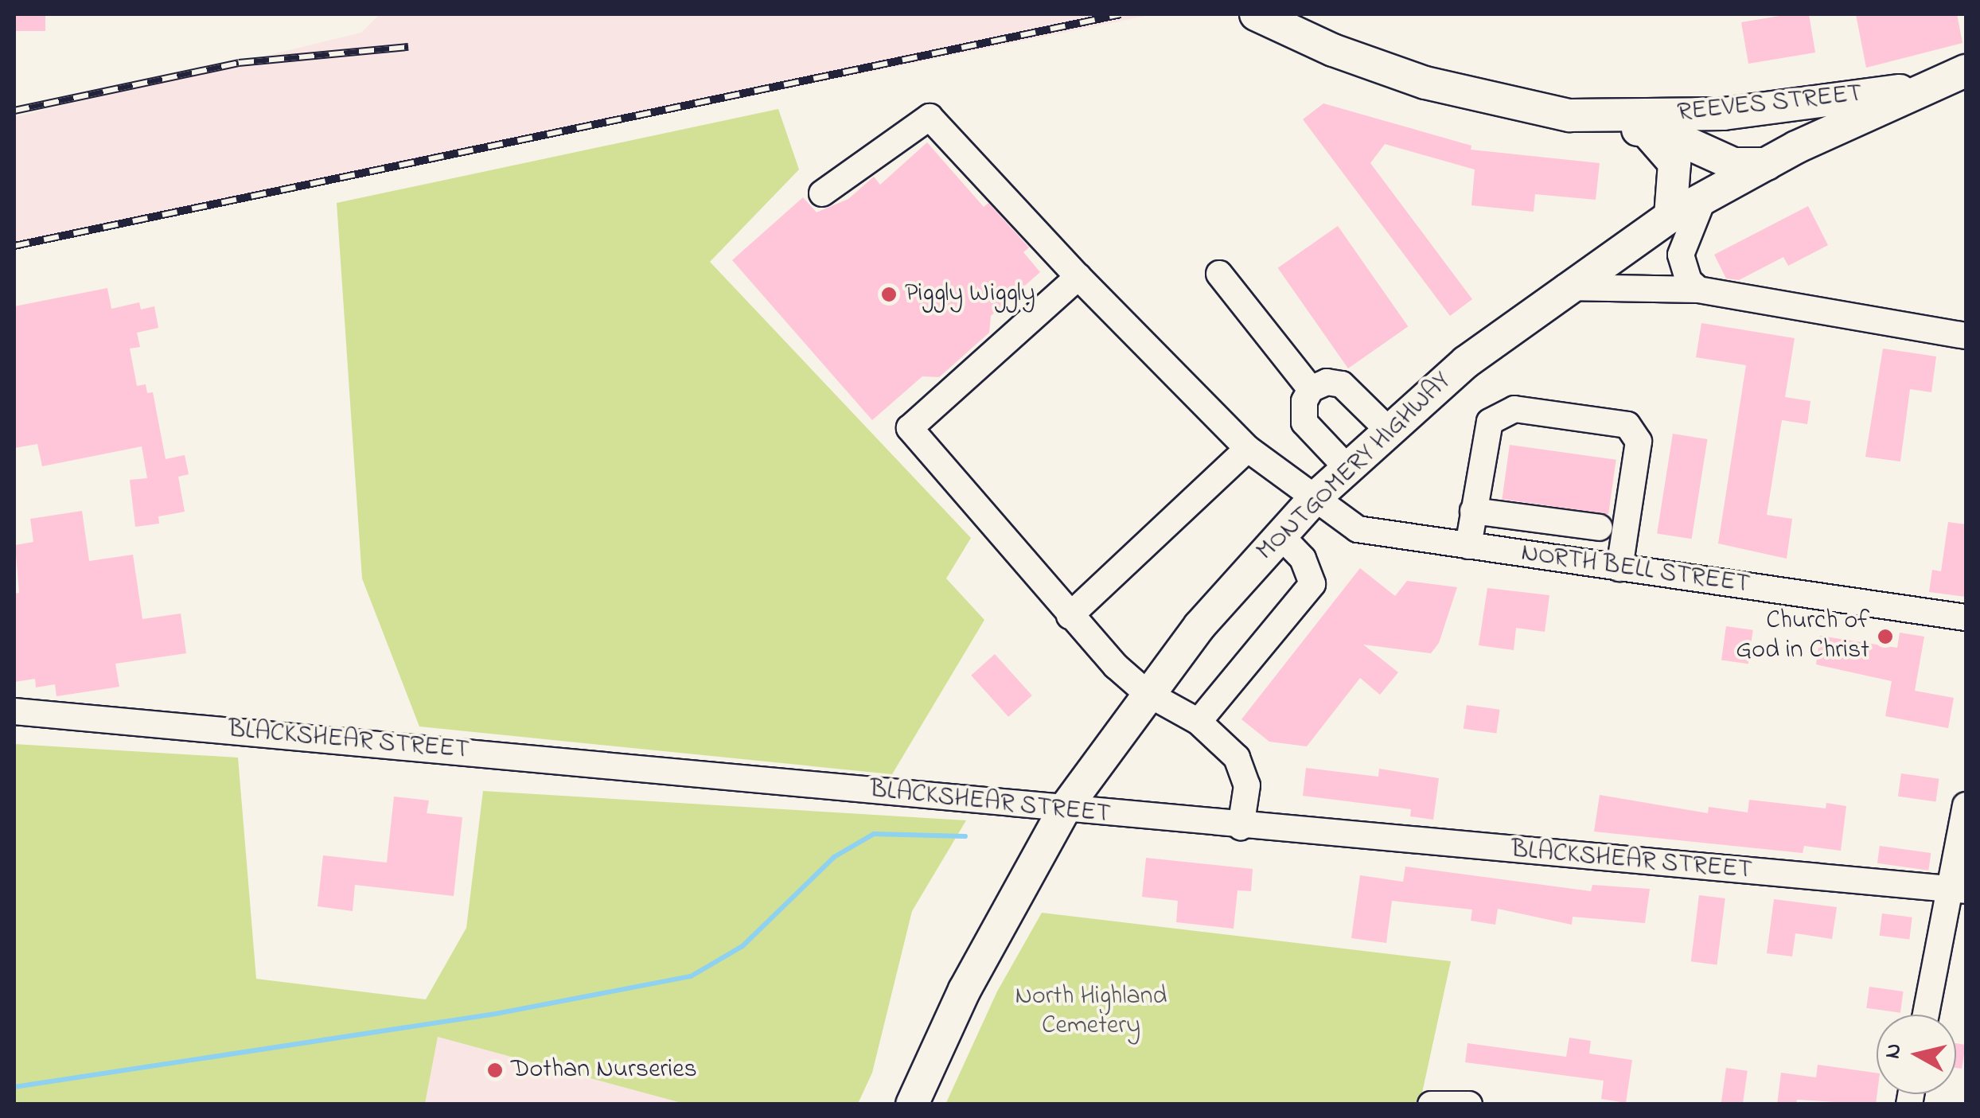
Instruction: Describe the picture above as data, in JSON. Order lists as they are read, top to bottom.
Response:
{
  "streets": {
    "main road": ["REEVES STREET", "MONTGOMERY HIGHWAY"],
    "street": ["NORTH BELL STREET", "BLACKSHEAR STREET"]
  },
  "crossings": [
    ["REEVES STREET", "MONTGOMERY HIGHWAY"],
    ["MONTGOMERY HIGHWAY", "NORTH BELL STREET"],
    ["MONTGOMERY HIGHWAY", "BLACKSHEAR STREET"]
  ],
  "parks": ["North Highland Cemetery"],
  "places": ["Piggly Wiggly", "Church of God in Christ", "Dothan Nurseries"],
  "north": "left"
}
